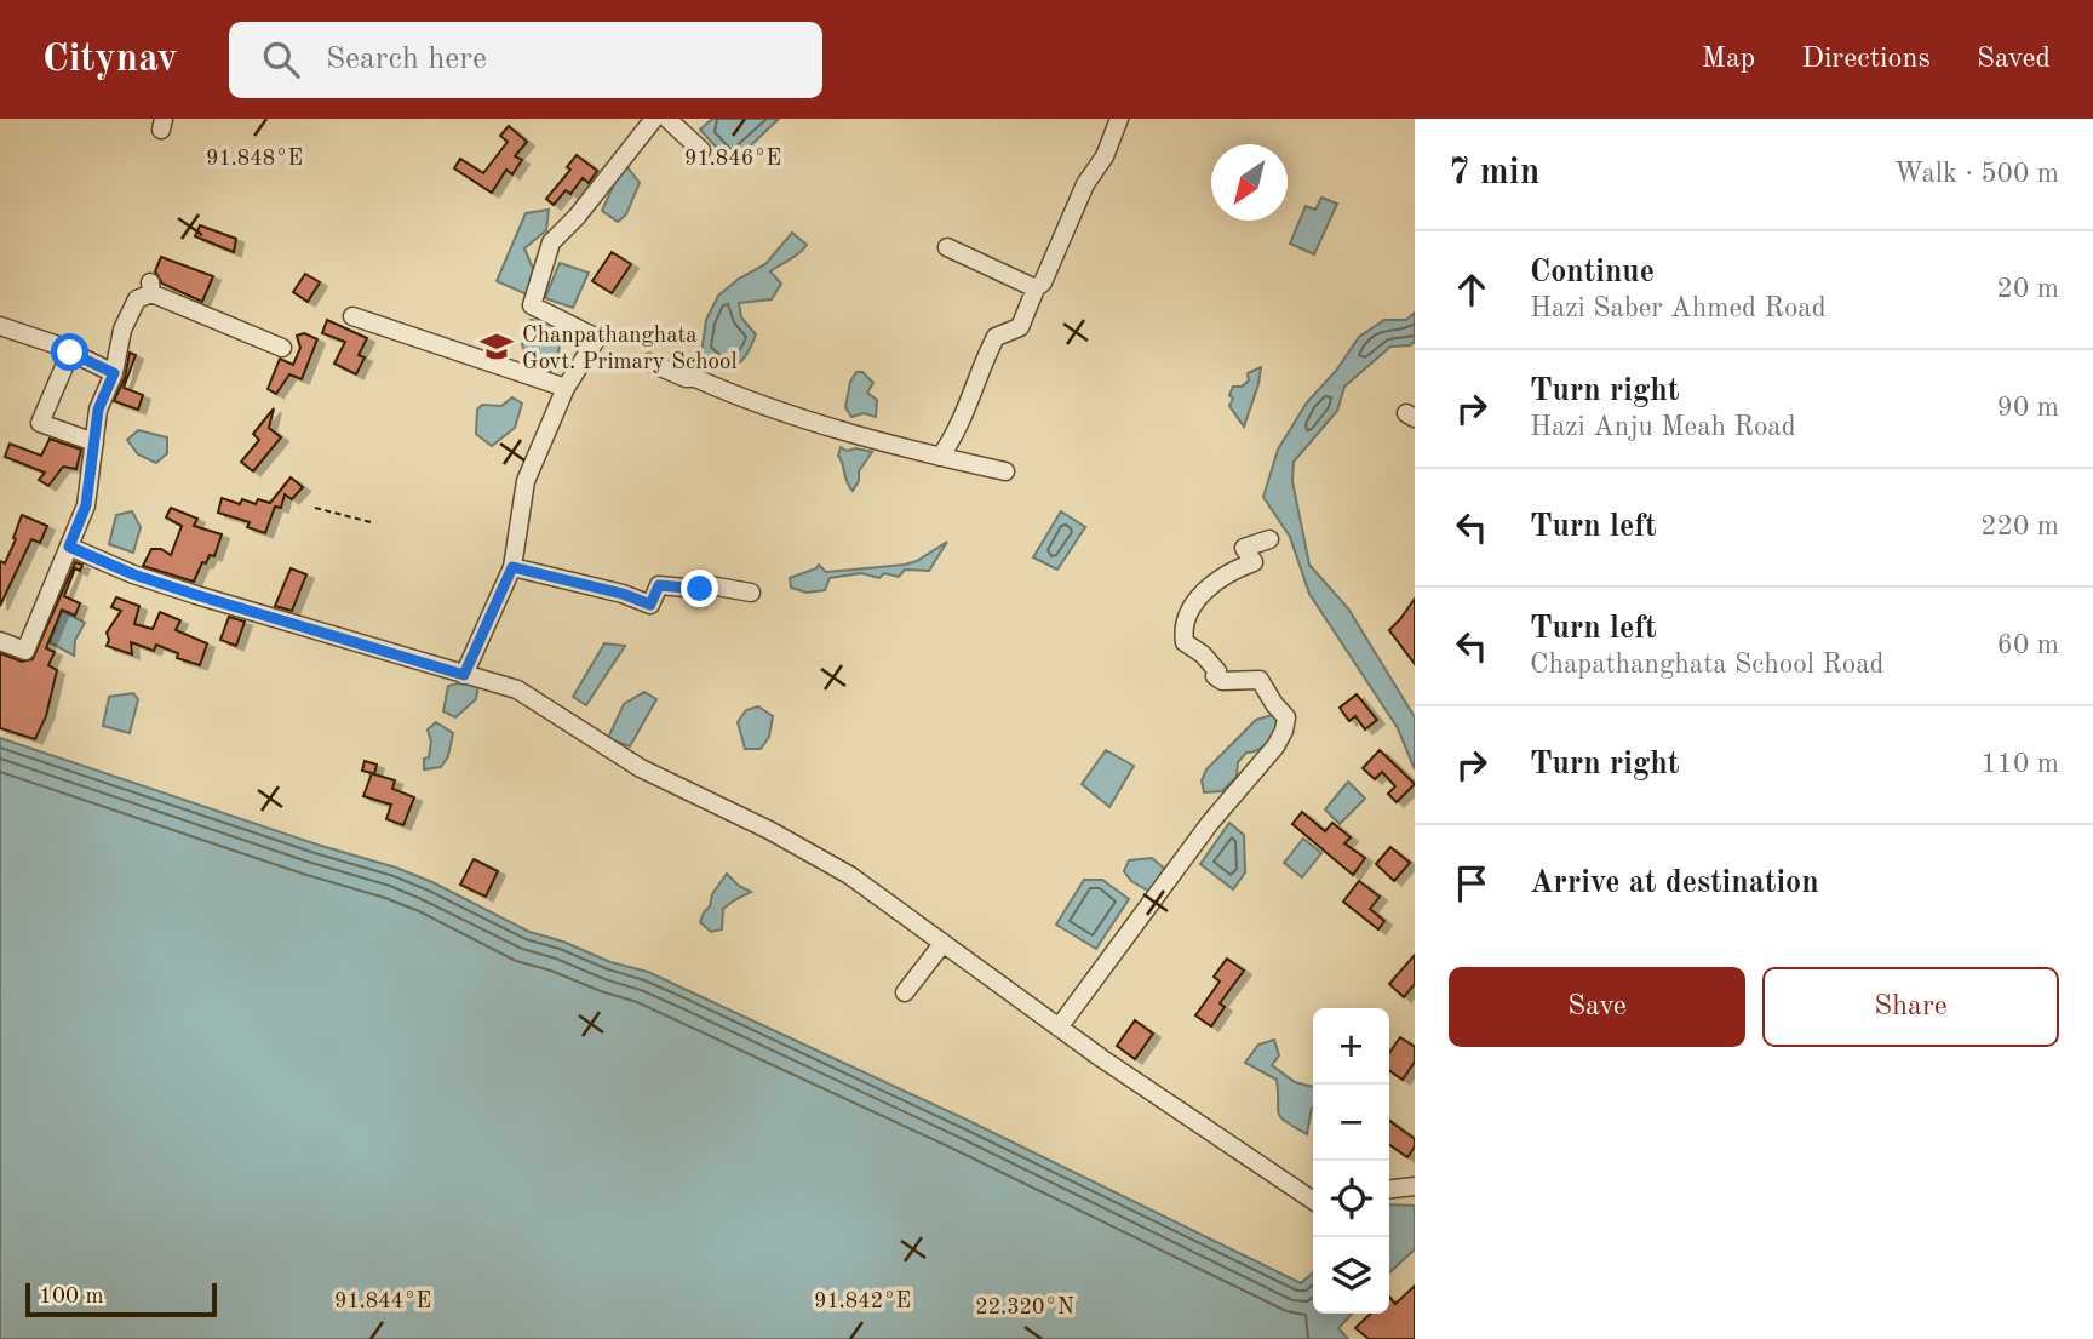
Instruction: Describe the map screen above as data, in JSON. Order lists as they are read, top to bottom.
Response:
{
  "places": {
    "school or university": ["Chanpathanghata Govt. Primary School"]
  },
  "scale_bar": "100 m",
  "north": "bottom left",
  "page": {
    "header": "Citynav",
    "search": "Search here",
    "nav": ["Map", "Directions", "Saved"],
    "heading": ["7 min", "Walk · 500 m"],
    "list": [
      ["Continue", "Hazi Saber Ahmed Road", "20 m"],
      ["Turn right", "Hazi Anju Meah Road", "90 m"],
      ["Turn left", "220 m"],
      ["Turn left", "Chapathanghata School Road", "60 m"],
      ["Turn right", "110 m"],
      "Arrive at destination"
    ],
    "buttons": ["Save", "Share"],
    "map_buttons": ["+", "−"],
    "scale": "100 m"
  },
  "coordinates": [
    "91.848°E",
    "91.846°E",
    "91.844°E",
    "91.842°E",
    "22.320°N"
  ]
}
